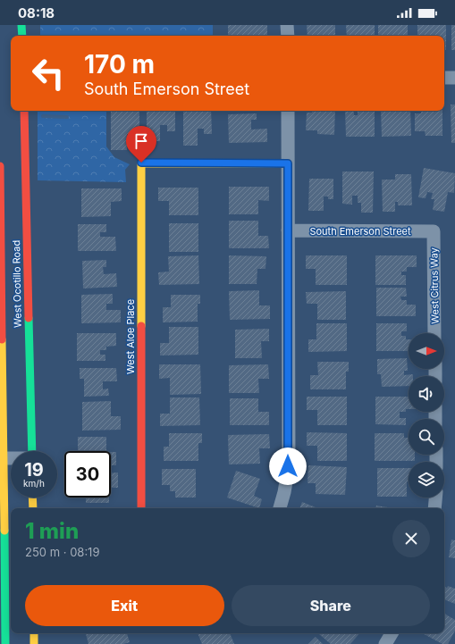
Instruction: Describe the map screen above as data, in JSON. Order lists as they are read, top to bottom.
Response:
{
  "streets": {
    "main road": ["West Ocotillo Road", "West Aloe Place"],
    "street": ["South Emerson Street", "West Citrus Way"]
  },
  "crossings": [
    ["South Emerson Street", "West Citrus Way"]
  ],
  "north": "right",
  "page": {
    "status": "08:18",
    "turn": ["170 m", "South Emerson Street"],
    "speed": "19 km/h",
    "limit": "30",
    "heading": ["1 min", "250 m · 08:19"],
    "buttons": ["Exit", "Share"]
  }
}
